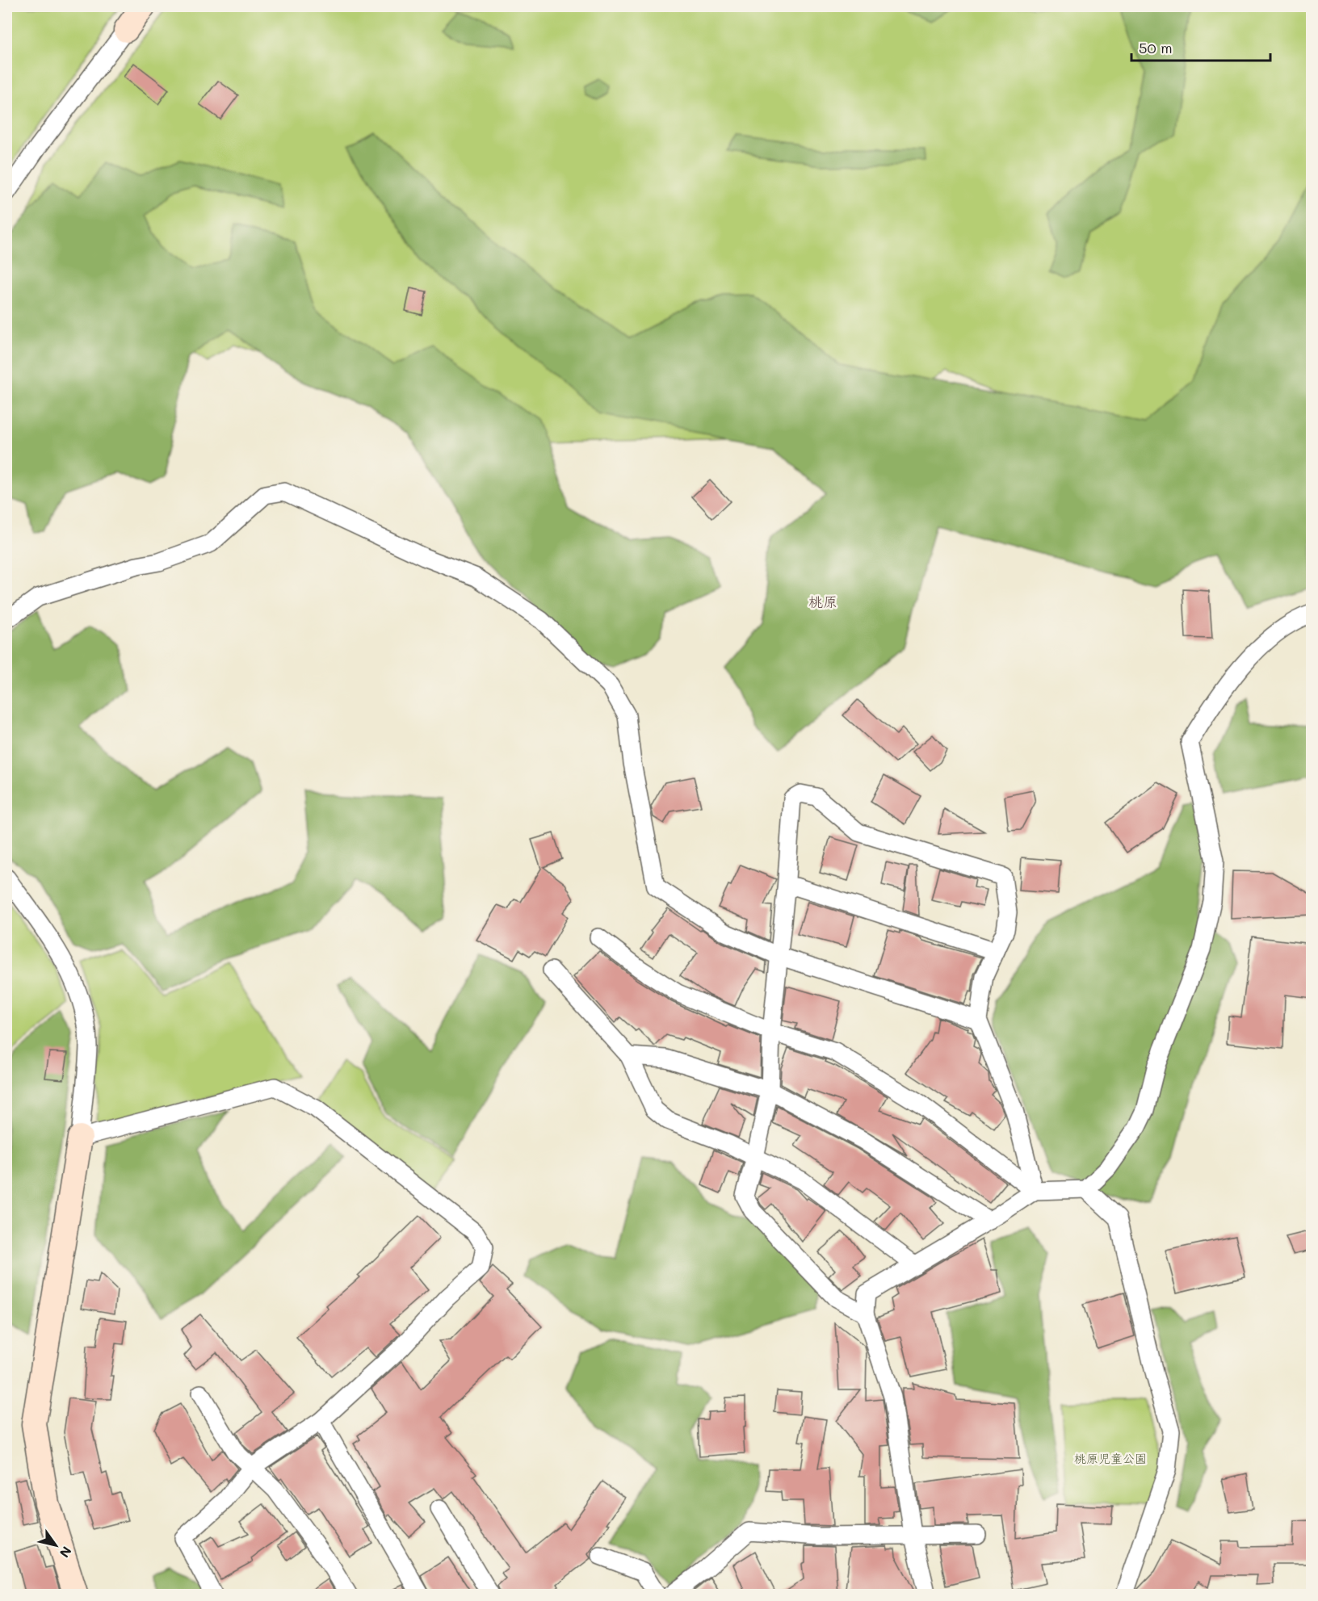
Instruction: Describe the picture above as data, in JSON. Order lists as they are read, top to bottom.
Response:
{
  "districts": ["桃原"],
  "parks": ["桃原児童公園"],
  "scale_bar": "50 m",
  "north": "bottom right"
}
